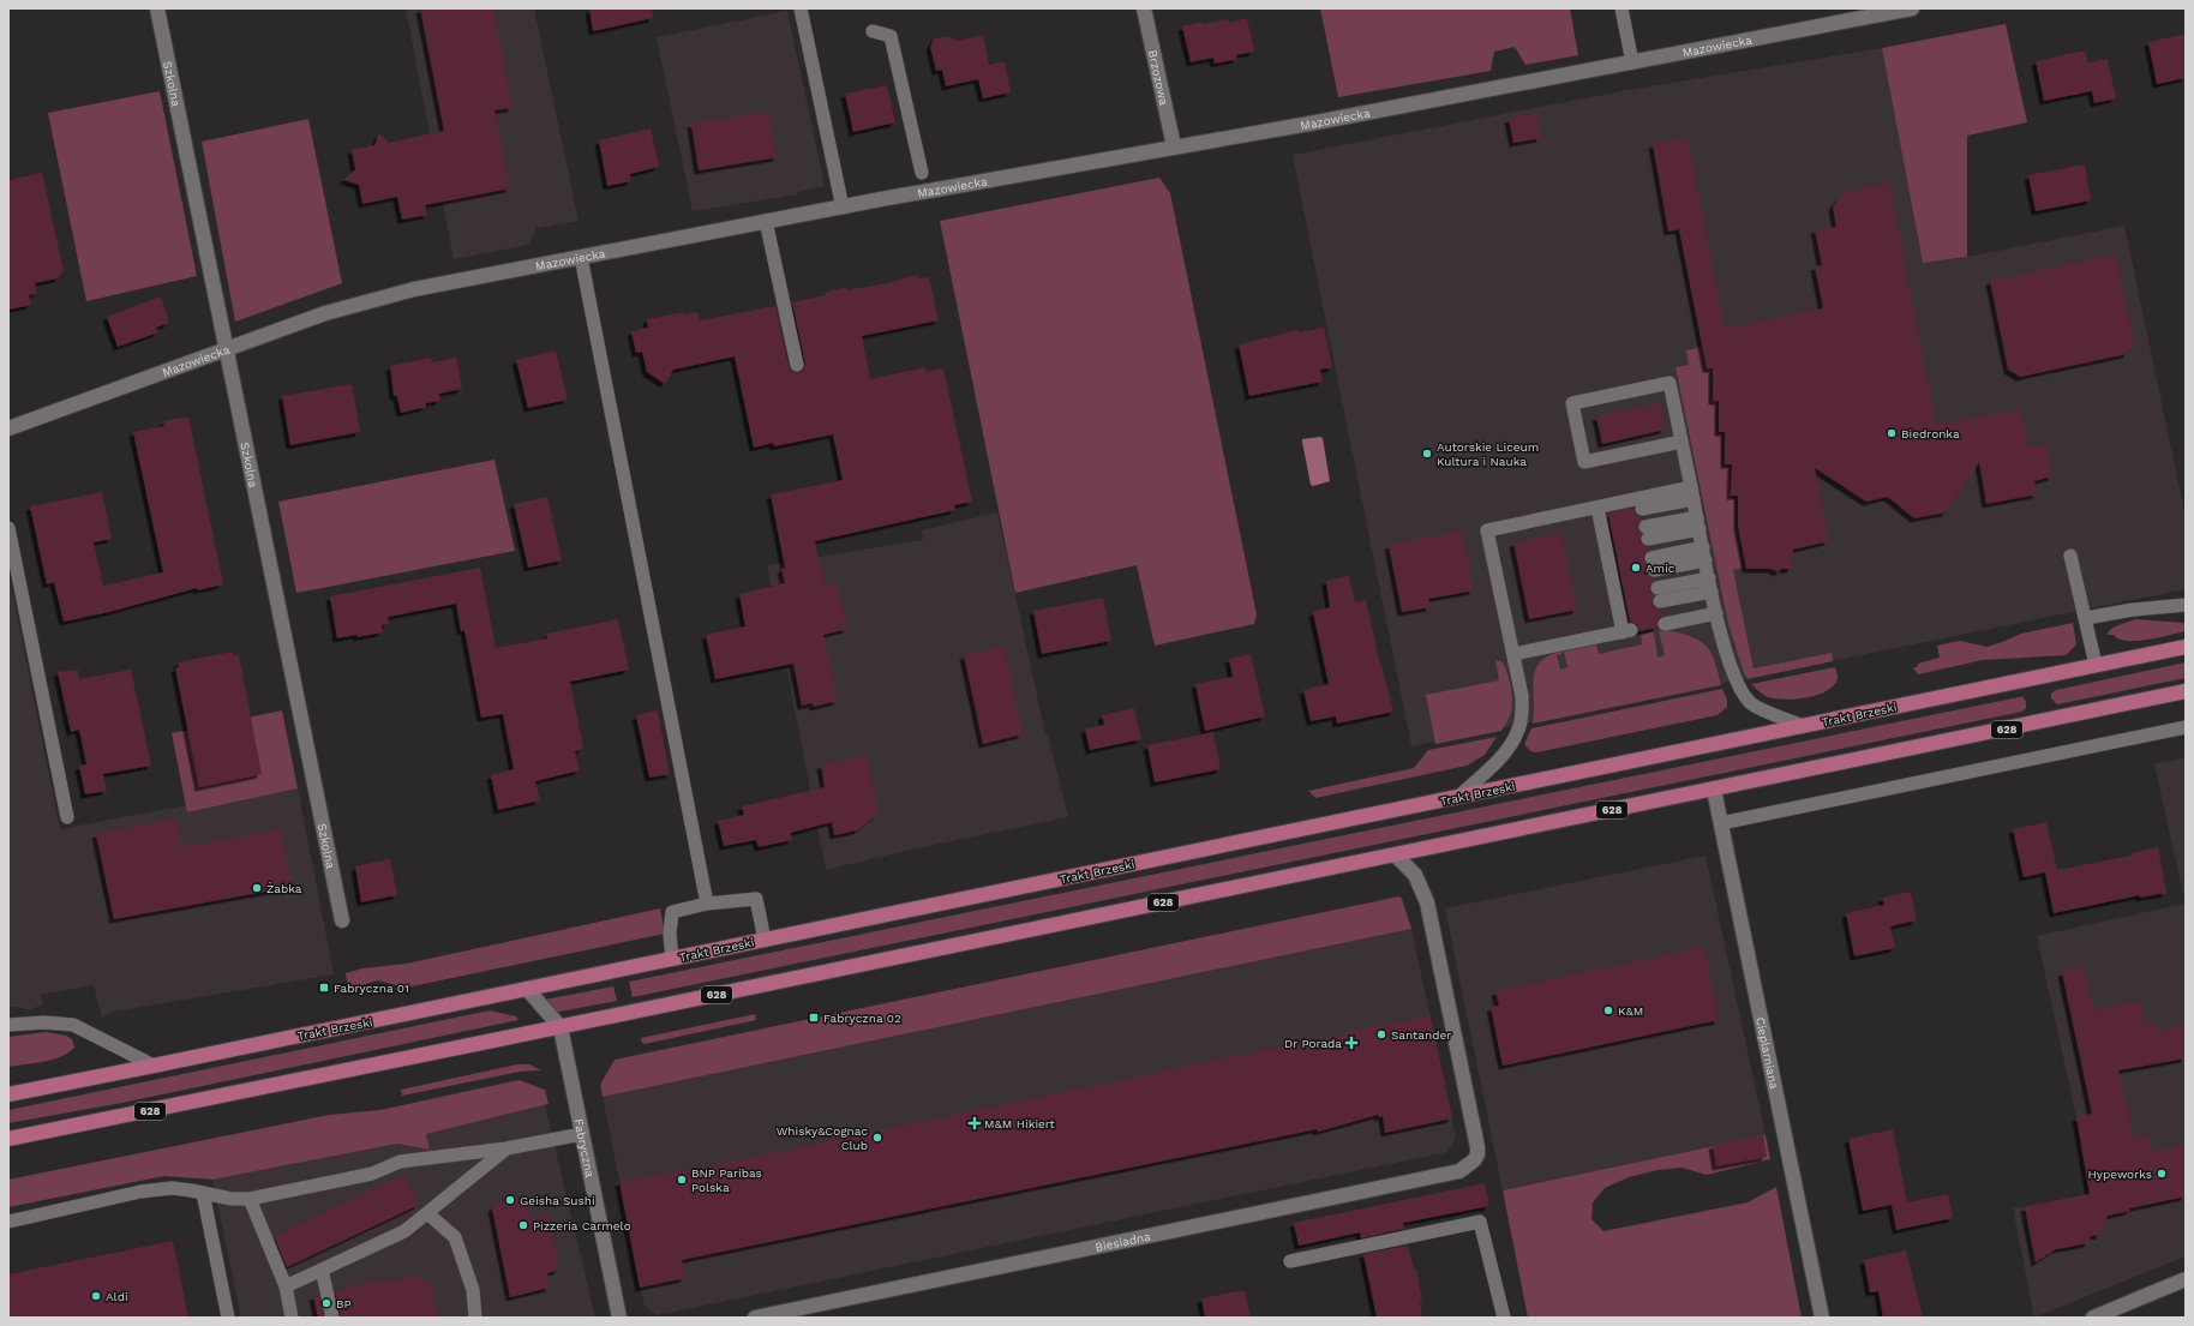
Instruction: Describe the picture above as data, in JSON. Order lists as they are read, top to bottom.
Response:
{
  "streets": {
    "main road": ["Trakt Brzeski", "628"],
    "street": [
      "Mazowiecka",
      "Brzozowa",
      "Szkolna",
      "Cieplarniana",
      "Fabryczna",
      "Biesiadna"
    ]
  },
  "crossings": [
    ["Mazowiecka", "Brzozowa"],
    ["Mazowiecka", "Szkolna"],
    ["Trakt Brzeski", "Fabryczna"],
    ["628", "Cieplarniana"],
    ["628", "Fabryczna"],
    ["628", "Biesiadna"]
  ],
  "places": {
    "other": [
      "Biedronka",
      "Autorskie Liceum Kultura i Nauka",
      "Amic",
      "Żabka",
      "K&M",
      "Santander",
      "Whisky&Cognac Club",
      "Hypeworks",
      "BNP Paribas Polska",
      "Geisha Sushi",
      "Pizzeria Carmelo",
      "Aldi",
      "BP"
    ],
    "transit": ["Fabryczna 01", "Fabryczna 02"],
    "health": ["Dr Porada", "M&M Hikiert"]
  }
}
